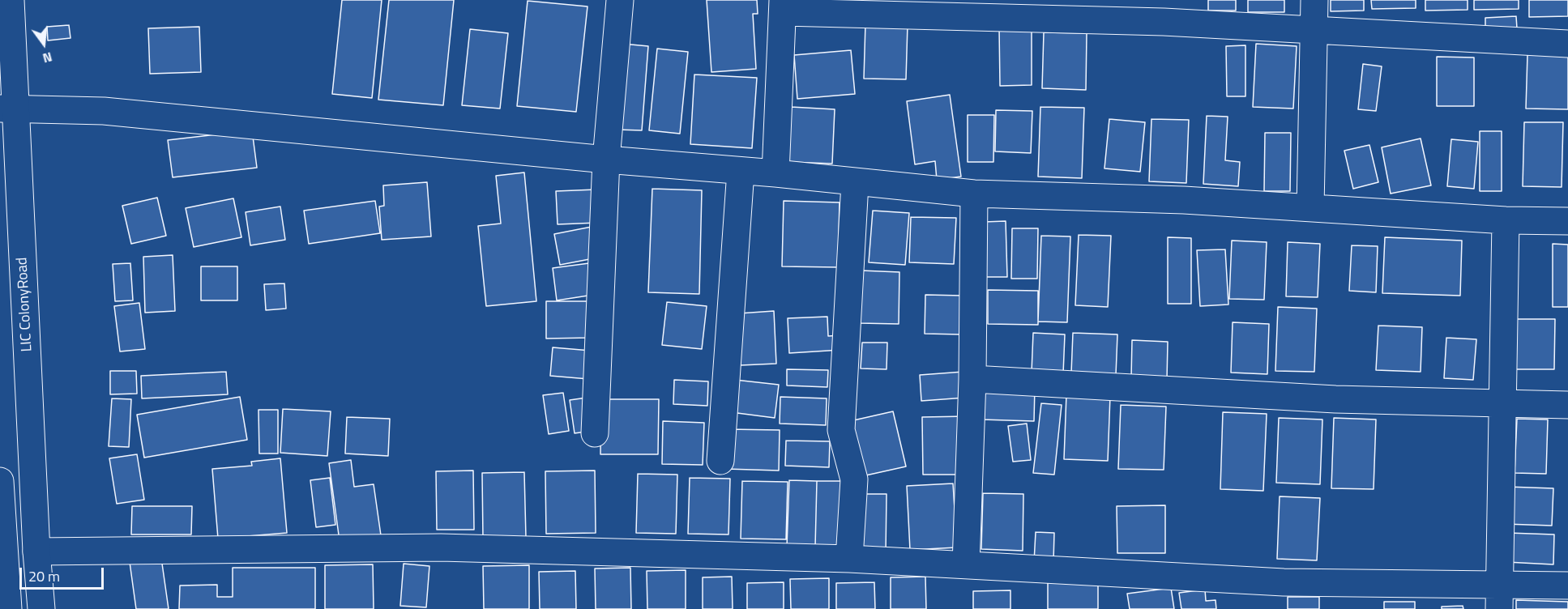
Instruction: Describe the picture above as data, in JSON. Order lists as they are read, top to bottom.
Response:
{
  "streets": {
    "street": ["LIC ColonyRoad"]
  },
  "scale_bar": "20 m",
  "north": "bottom"
}
